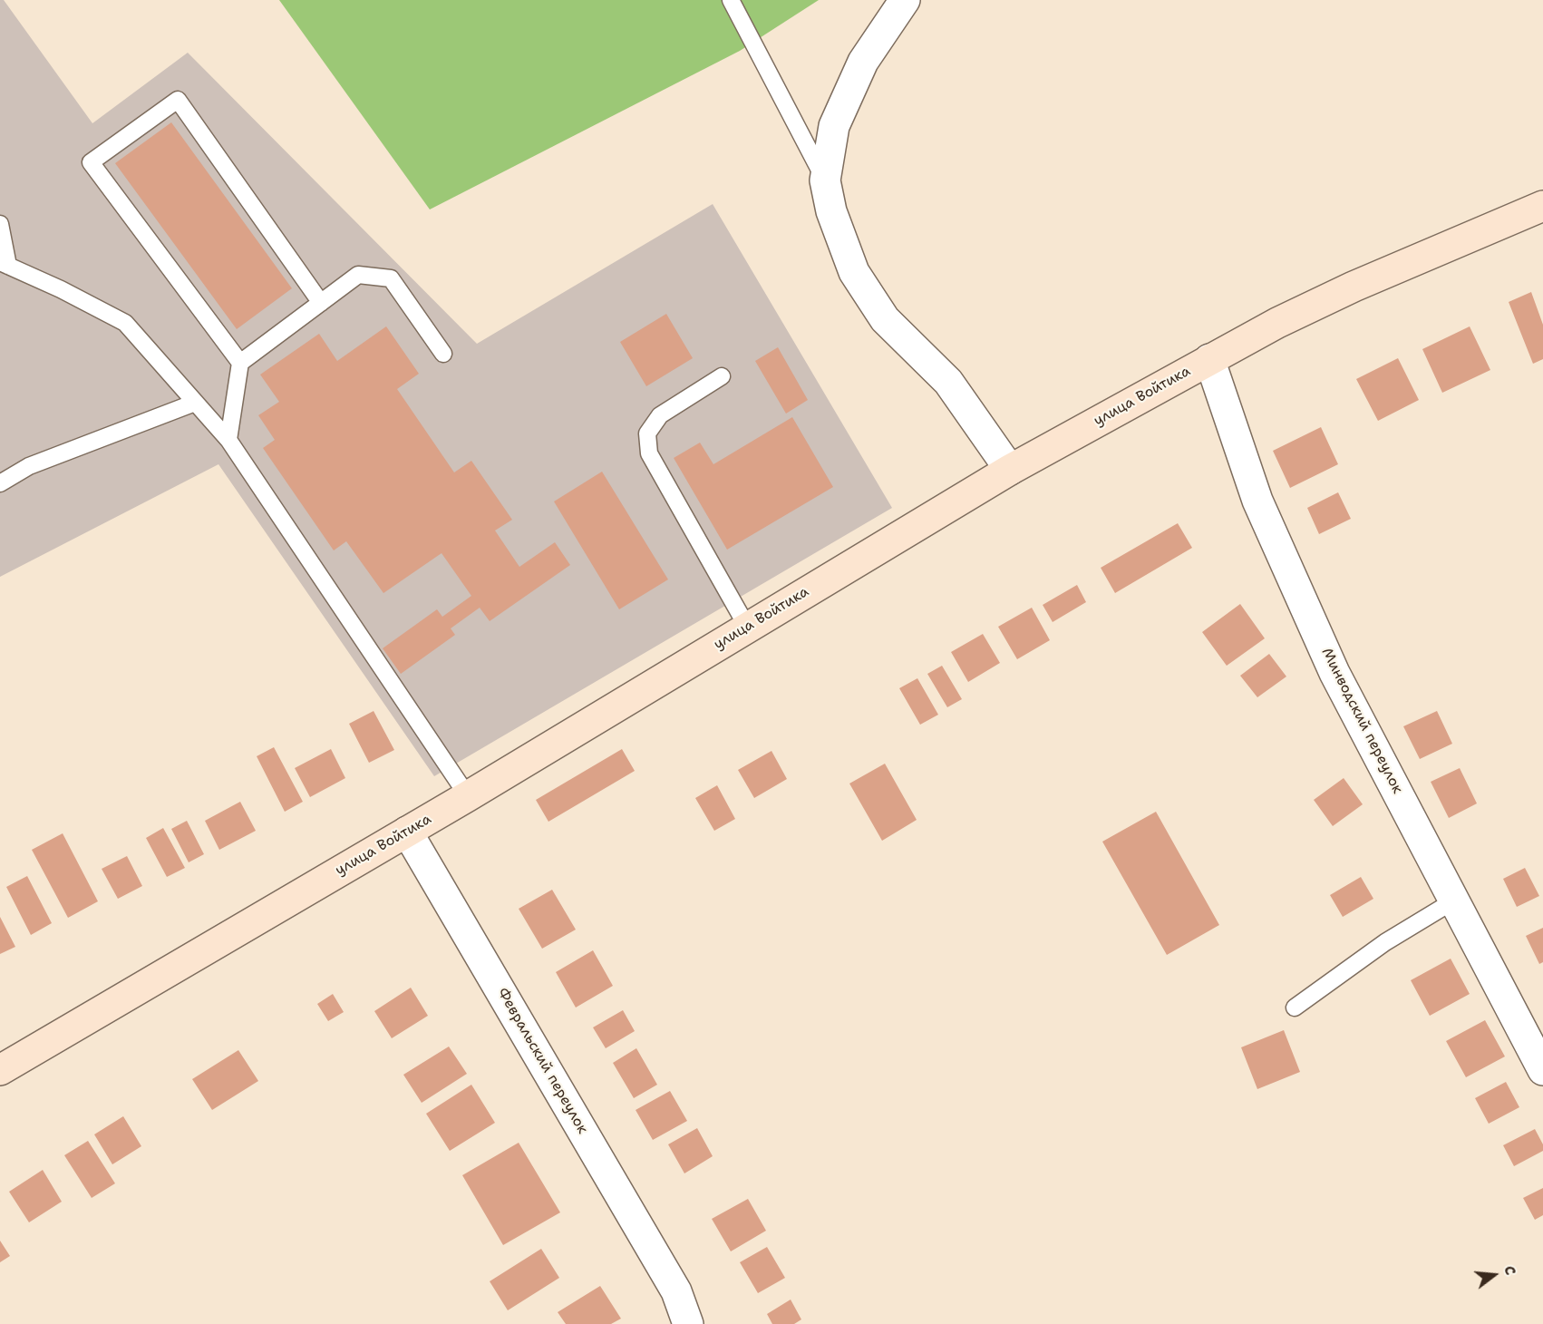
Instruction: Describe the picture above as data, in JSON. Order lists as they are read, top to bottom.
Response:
{
  "streets": {
    "main road": ["улица Войтика"],
    "street": ["Минводский переулок", "Февральский переулок"]
  },
  "crossings": [
    ["улица Войтика", "Минводский переулок"],
    ["улица Войтика", "Февральский переулок"]
  ],
  "north": "right"
}
